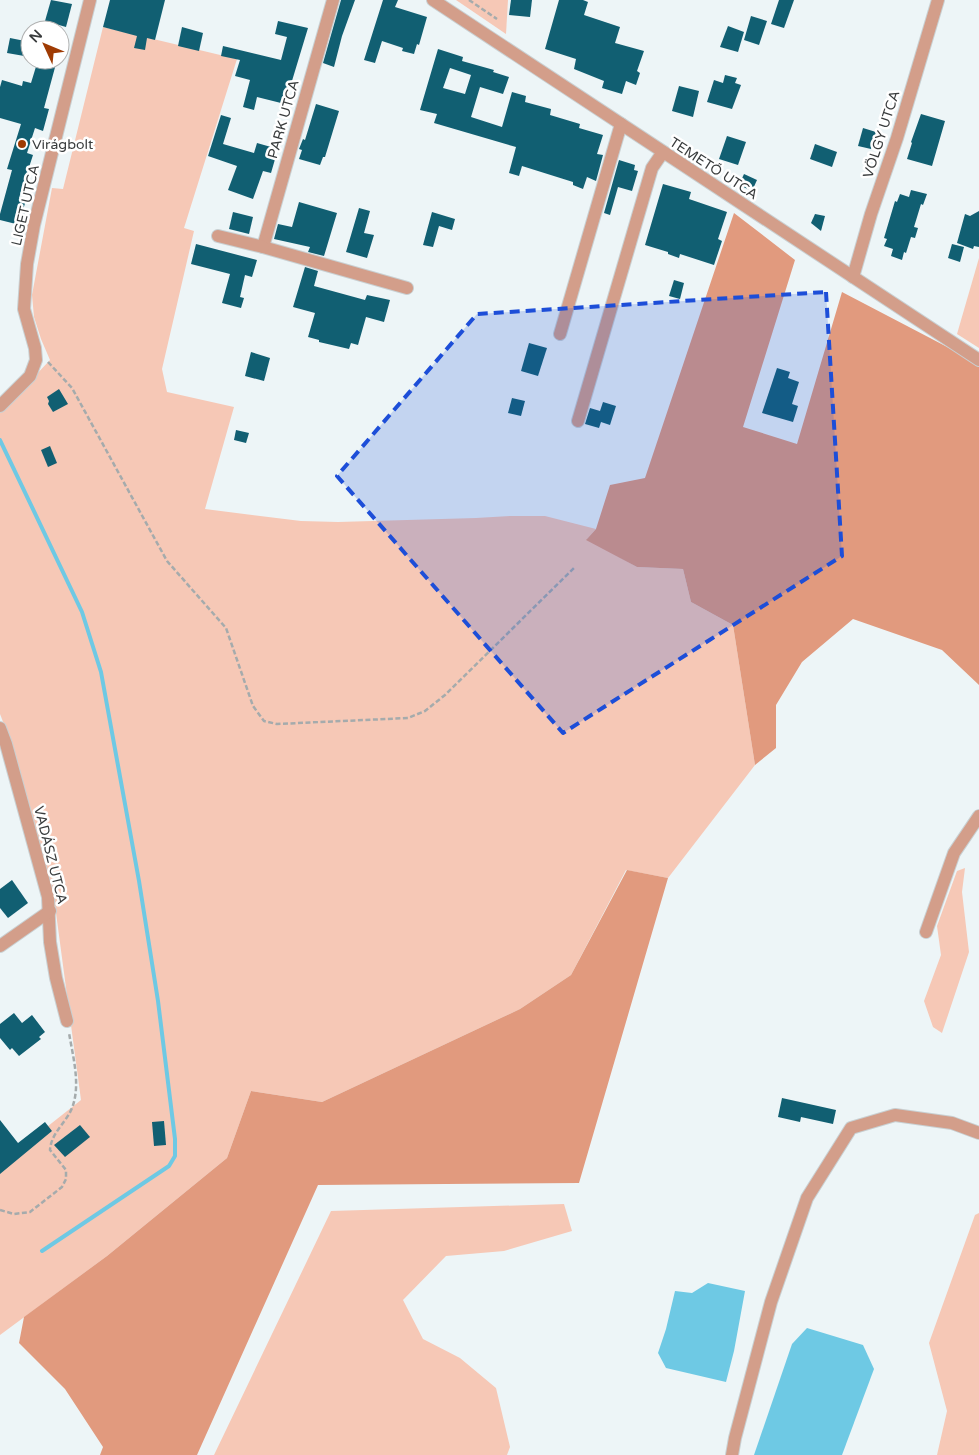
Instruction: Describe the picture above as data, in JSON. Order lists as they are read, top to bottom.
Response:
{
  "streets": {
    "street": [
      "PARK UTCA",
      "VÖLGY UTCA",
      "TEMETŐ UTCA",
      "LIGET UTCA",
      "VADÁSZ UTCA"
    ]
  },
  "crossings": [
    ["VÖLGY UTCA", "TEMETŐ UTCA"]
  ],
  "places": ["Virágbolt"],
  "north": "top left"
}
